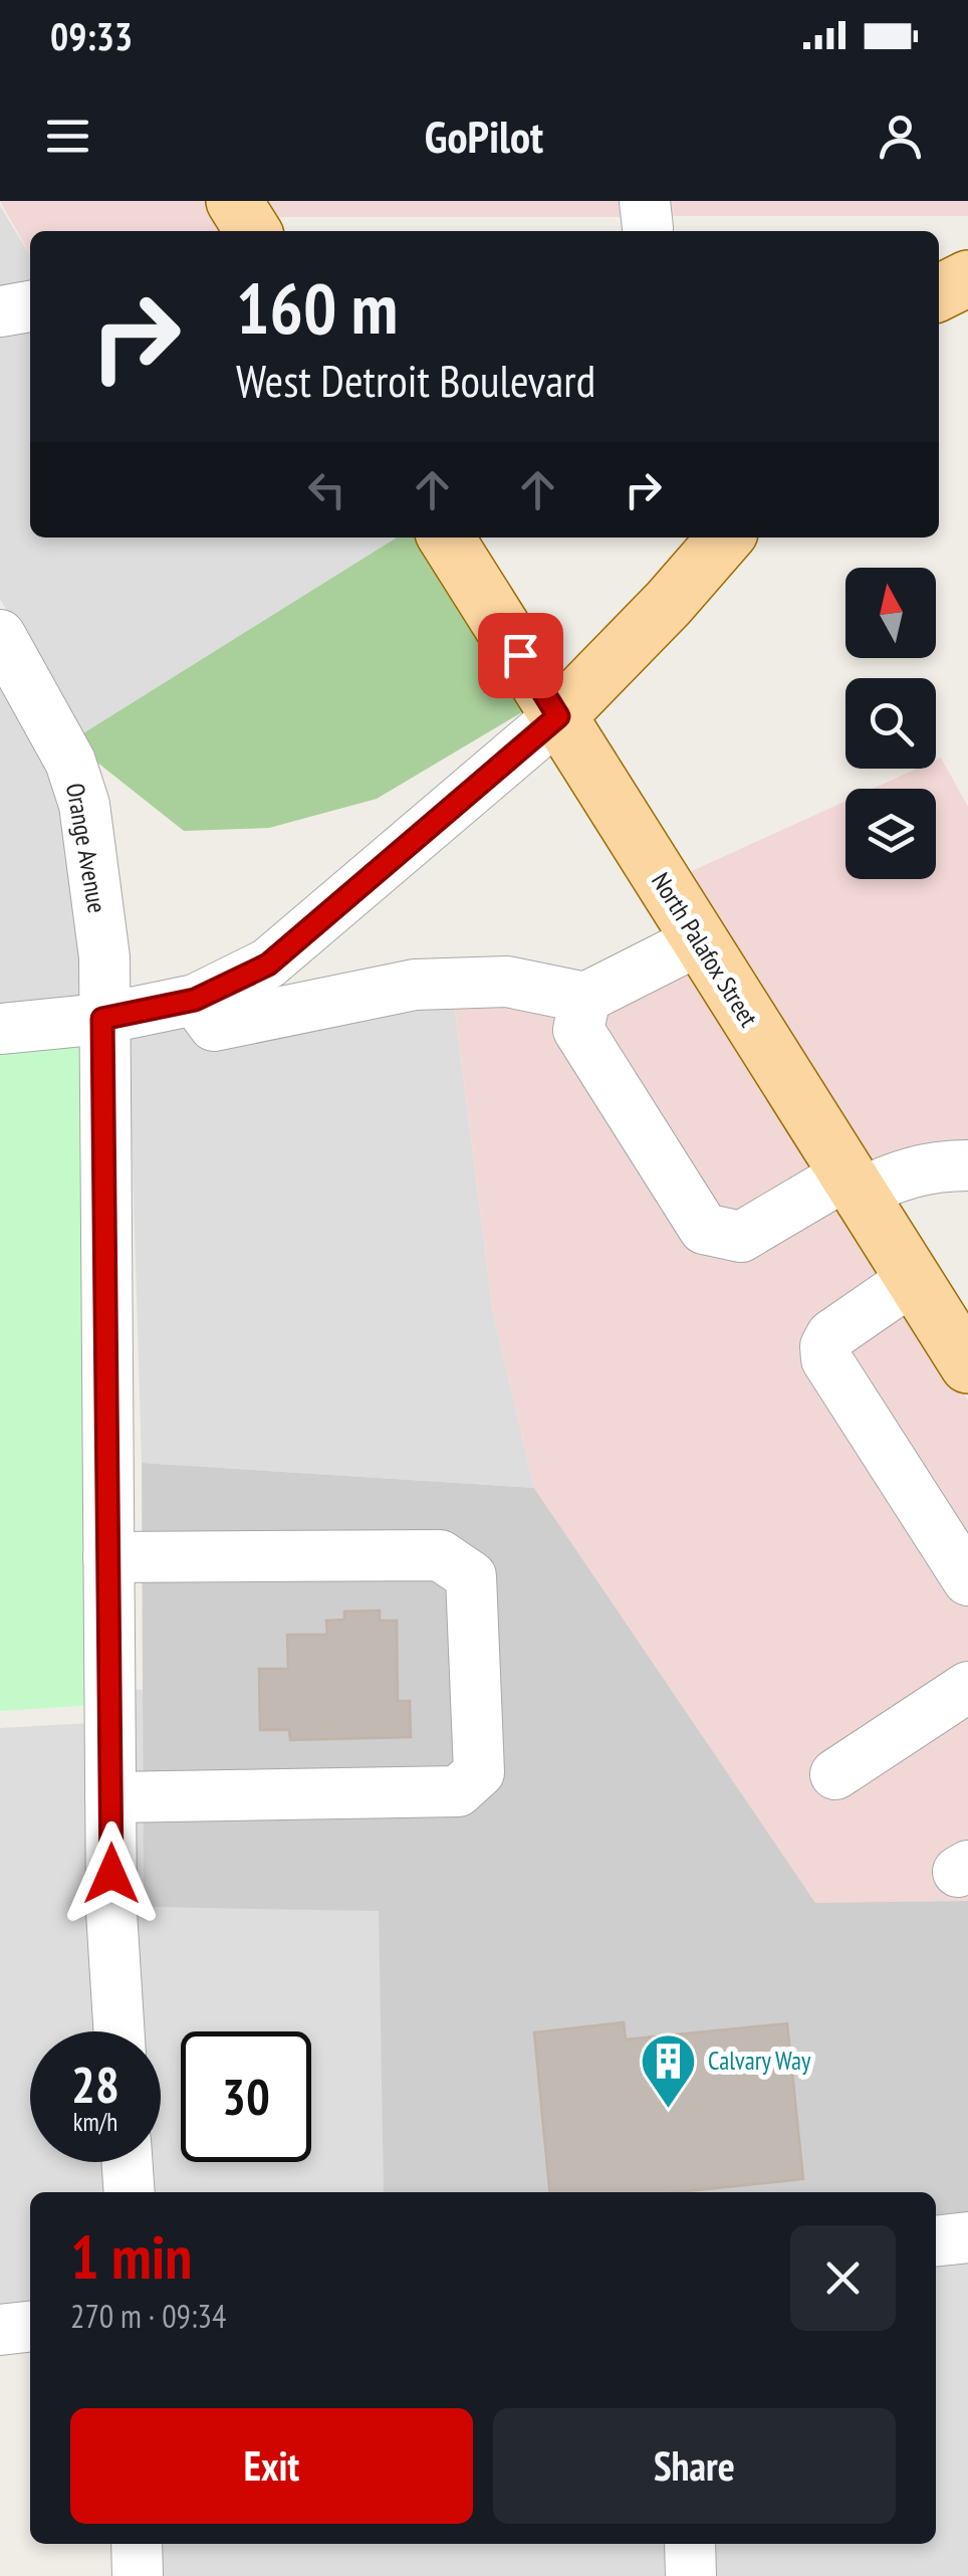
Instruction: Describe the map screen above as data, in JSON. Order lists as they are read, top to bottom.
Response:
{
  "streets": {
    "main road": ["North Palafox Street"],
    "street": ["Orange Avenue"]
  },
  "places": {
    "building": ["Calvary Way"]
  },
  "north": "top",
  "page": {
    "status": "09:33",
    "header": "GoPilot",
    "turn": ["160 m", "West Detroit Boulevard"],
    "speed": "28 km/h",
    "limit": "30",
    "heading": ["1 min", "270 m · 09:34"],
    "buttons": ["Exit", "Share"]
  }
}
